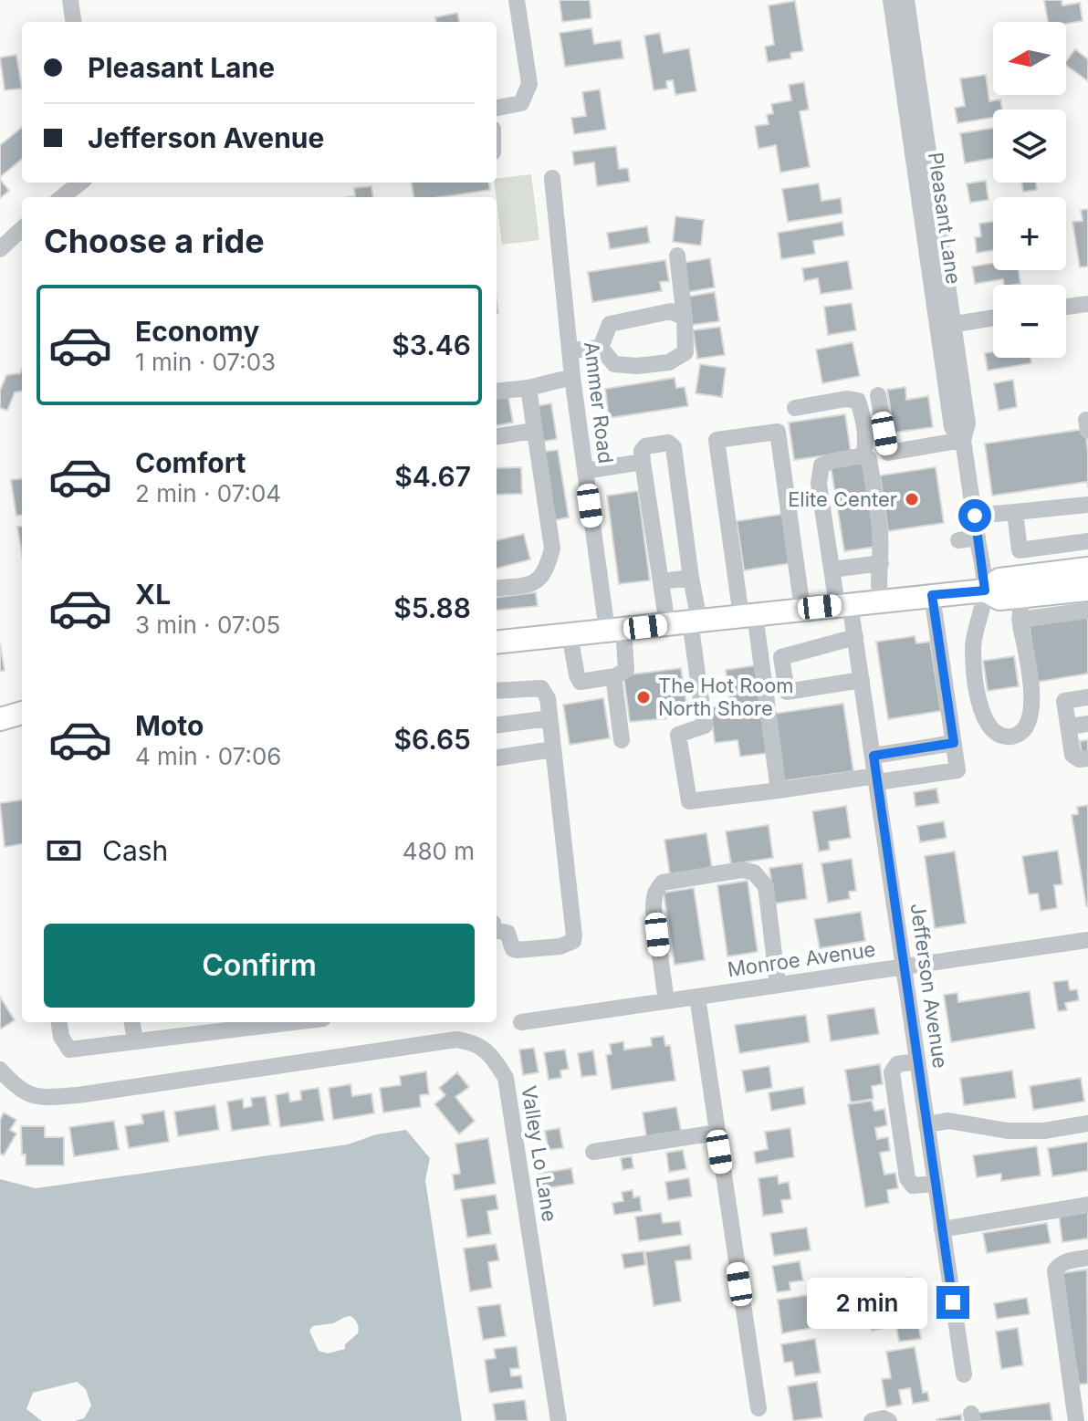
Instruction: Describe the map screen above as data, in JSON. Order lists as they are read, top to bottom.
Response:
{
  "streets": {
    "street": [
      "Pleasant Lane",
      "Ammer Road",
      "Monroe Avenue",
      "Jefferson Avenue",
      "Valley Lo Lane"
    ]
  },
  "crossings": [
    ["Monroe Avenue", "Jefferson Avenue"]
  ],
  "places": ["Elite Center", "The Hot Room North Shore"],
  "north": "left",
  "page": {
    "map_buttons": ["+", "−"],
    "banner": ["Pleasant Lane", "Jefferson Avenue"],
    "heading": "Choose a ride",
    "list": [
      {
        "name": "Economy",
        "note": "1 min · 07:03",
        "value": "$3.46"
      },
      {
        "name": "Comfort",
        "note": "2 min · 07:04",
        "value": "$4.67"
      },
      {
        "name": "XL",
        "note": "3 min · 07:05",
        "value": "$5.88"
      },
      {
        "name": "Moto",
        "note": "4 min · 07:06",
        "value": "$6.65"
      }
    ],
    "pay": ["Cash", "480 m"],
    "buttons": "Confirm",
    "bubble": "2 min"
  }
}
